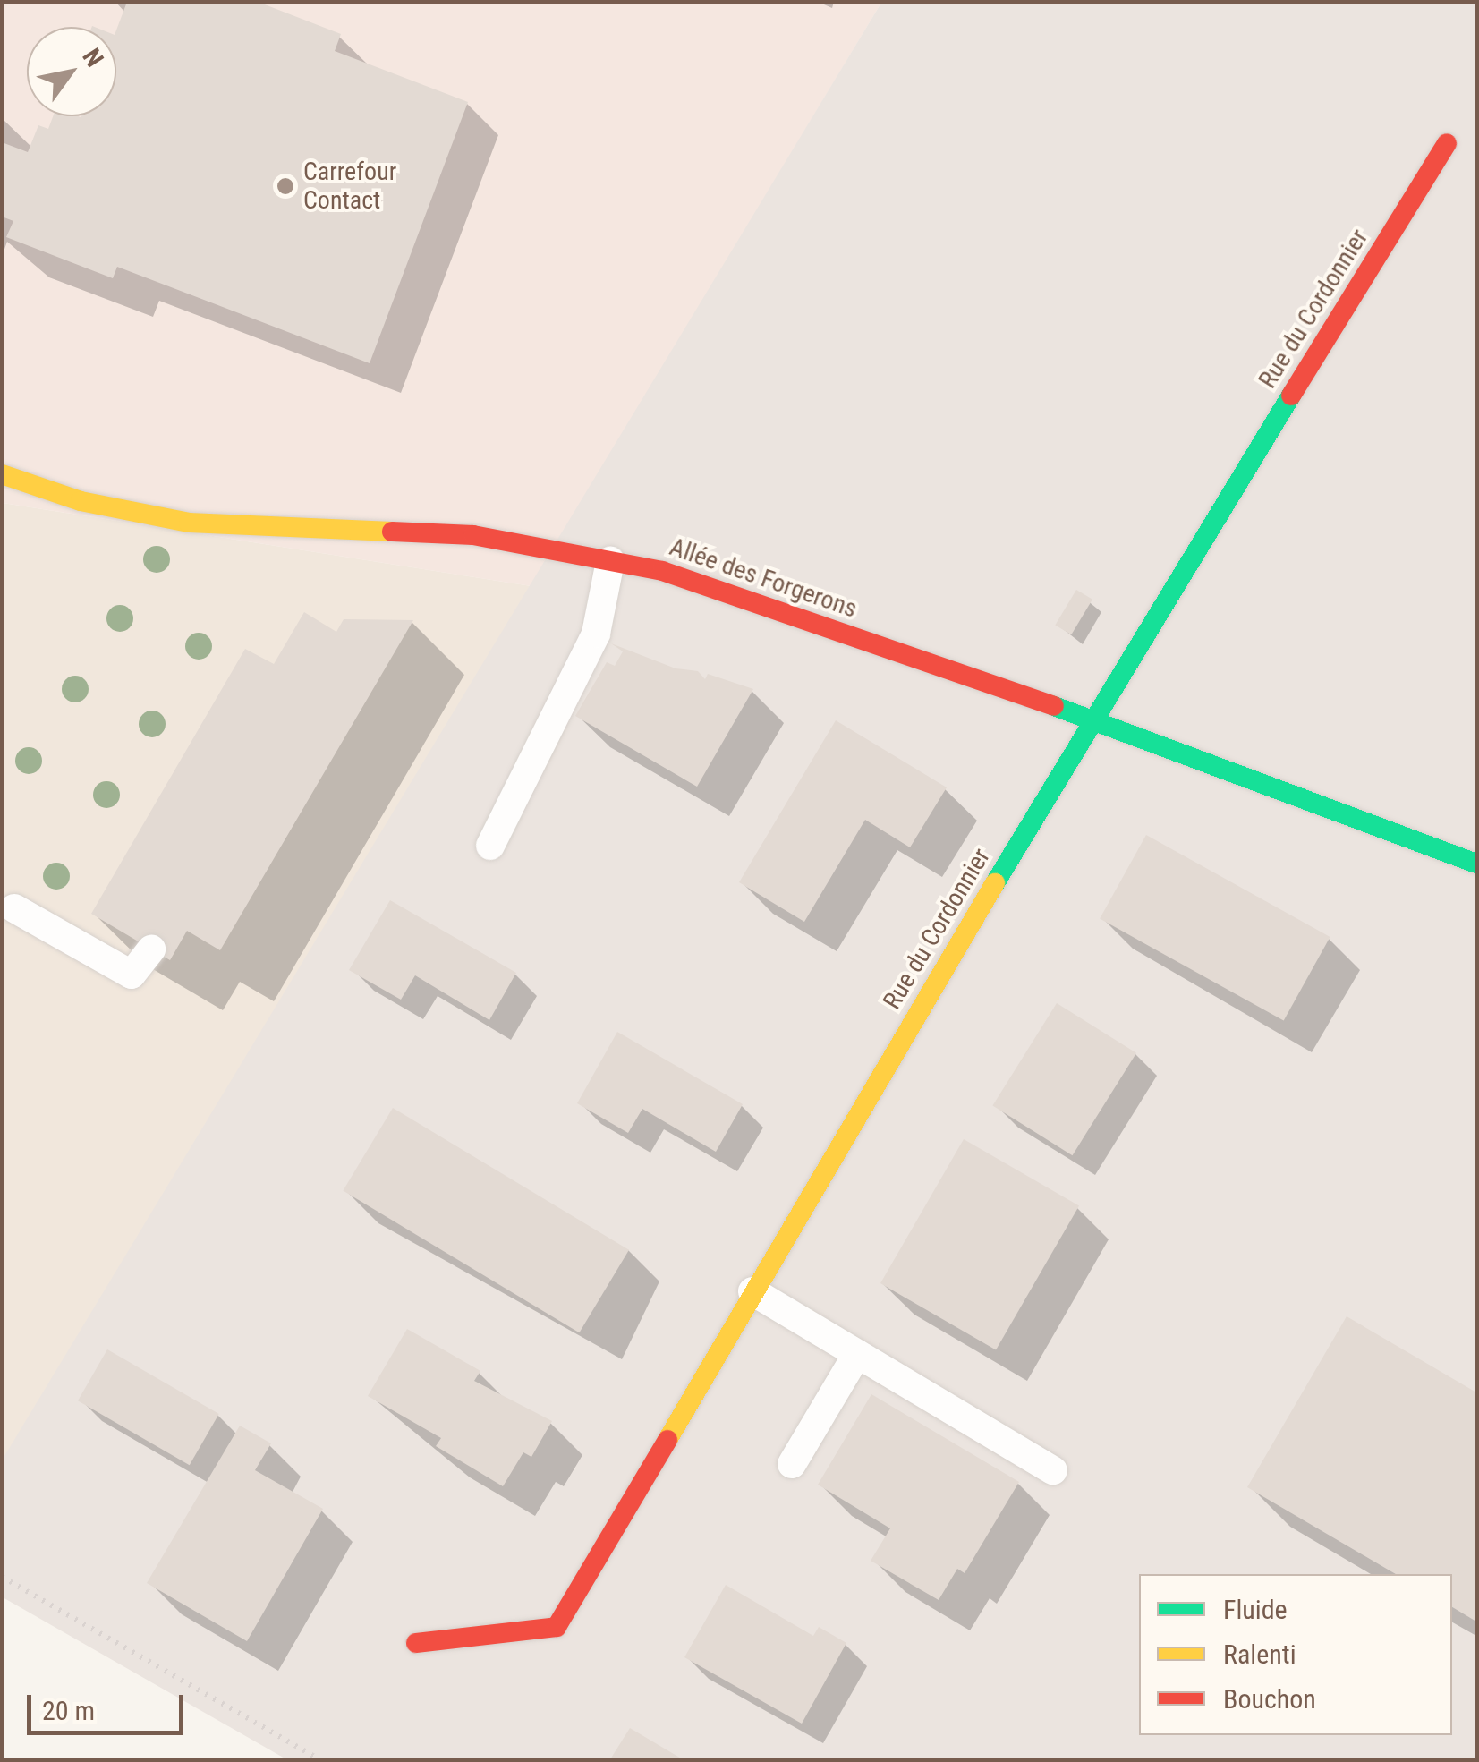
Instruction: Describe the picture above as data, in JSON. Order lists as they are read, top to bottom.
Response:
{
  "streets": {
    "street": ["Rue du Cordonnier", "Allée des Forgerons"]
  },
  "crossings": [
    ["Rue du Cordonnier", "Allée des Forgerons"]
  ],
  "places": ["Carrefour Contact"],
  "legend": ["Fluide", "Ralenti", "Bouchon"],
  "scale_bar": "20 m",
  "north": "top right"
}
